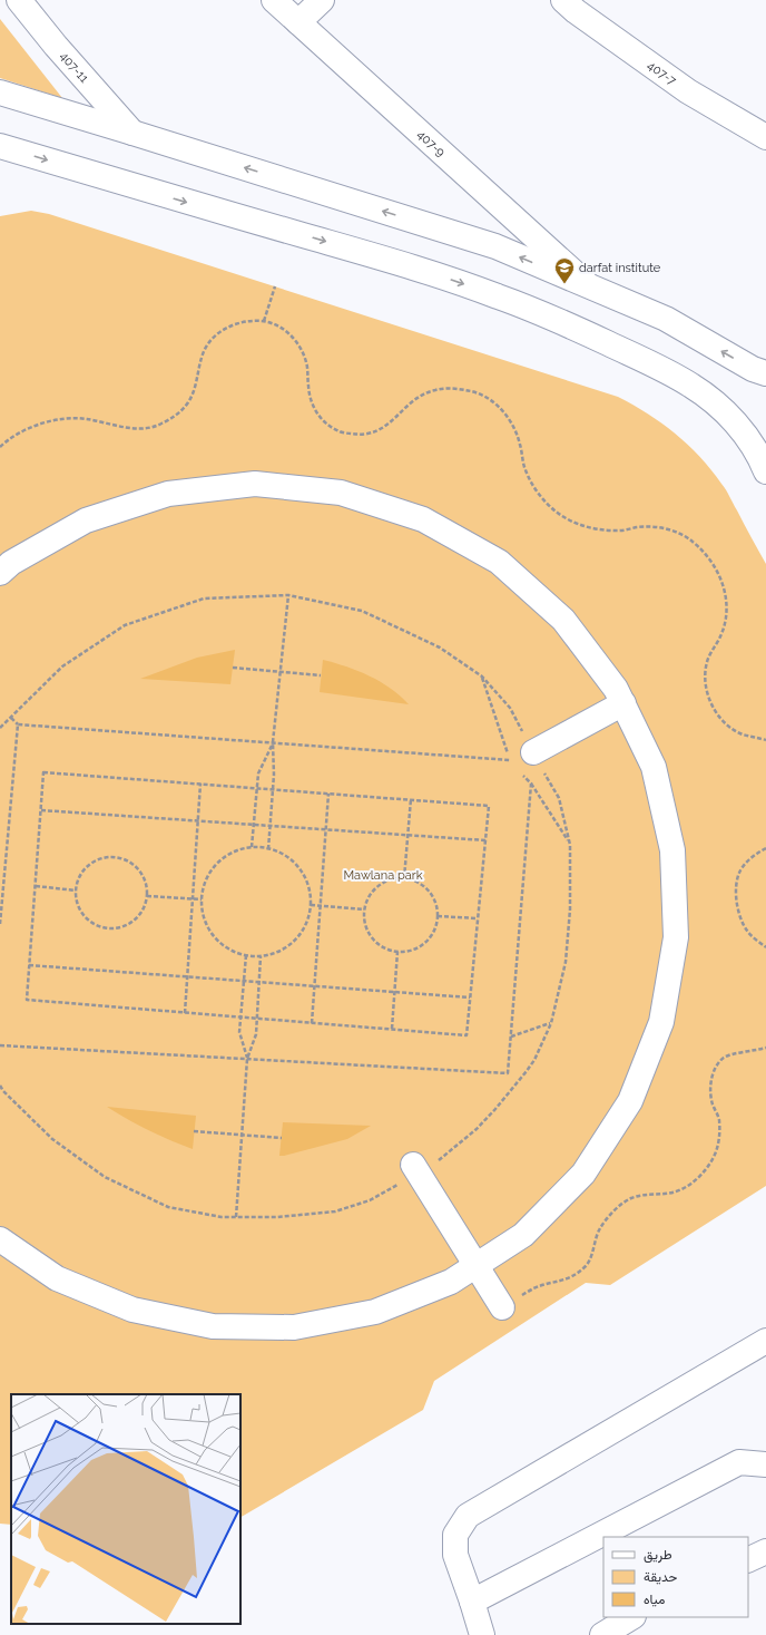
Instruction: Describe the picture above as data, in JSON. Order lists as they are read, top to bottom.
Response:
{
  "streets": {
    "street": ["407-11", "407-7", "407-9"]
  },
  "parks": ["Mawlana park"],
  "places": {
    "school or university": ["darfat institute"]
  },
  "legend": ["طريق", "حديقة", "مياه"]
}
